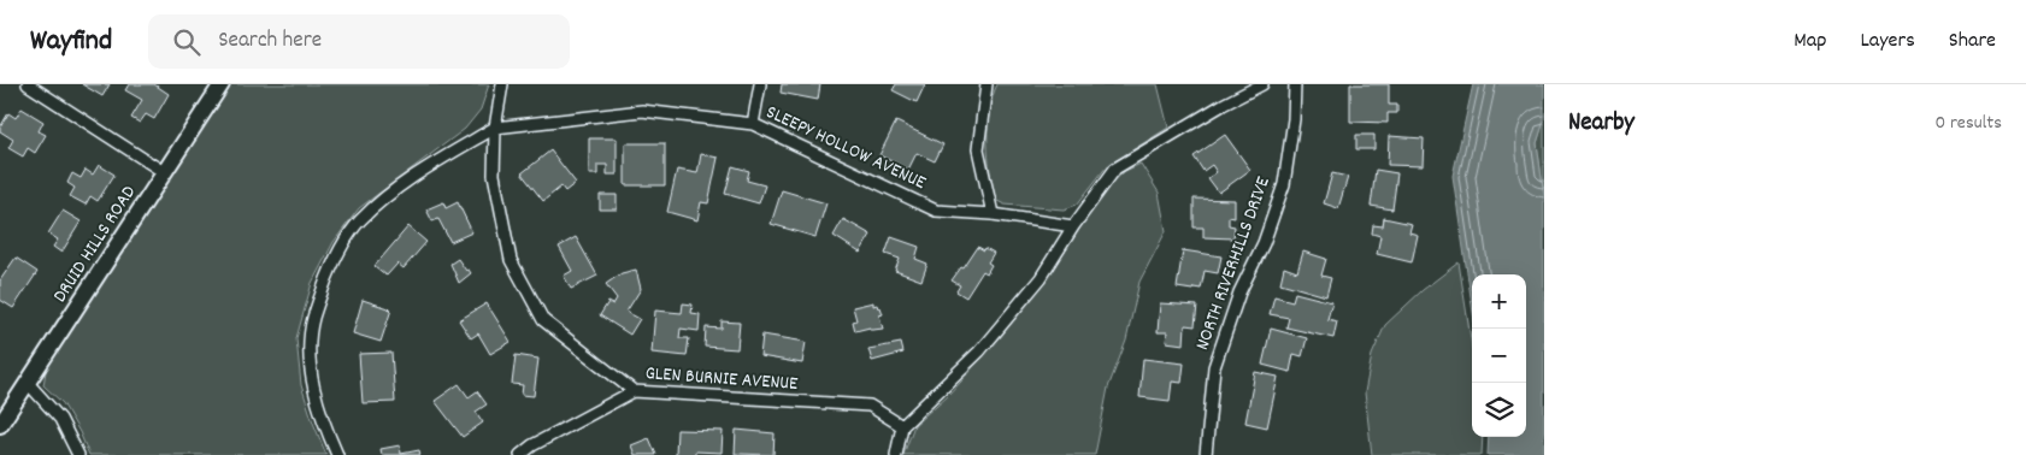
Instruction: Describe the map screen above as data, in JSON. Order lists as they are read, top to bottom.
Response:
{
  "streets": {
    "street": [
      "SLEEPY HOLLOW AVENUE",
      "DRUID HILLS ROAD",
      "NORTH RIVERHILLS DRIVE",
      "GLEN BURNIE AVENUE"
    ]
  },
  "crossings": [
    ["SLEEPY HOLLOW AVENUE", "GLEN BURNIE AVENUE"]
  ],
  "page": {
    "header": "Wayfind",
    "search": "Search here",
    "nav": ["Map", "Layers", "Share"],
    "heading": ["Nearby", "0 results"],
    "map_buttons": ["+", "−"]
  }
}
